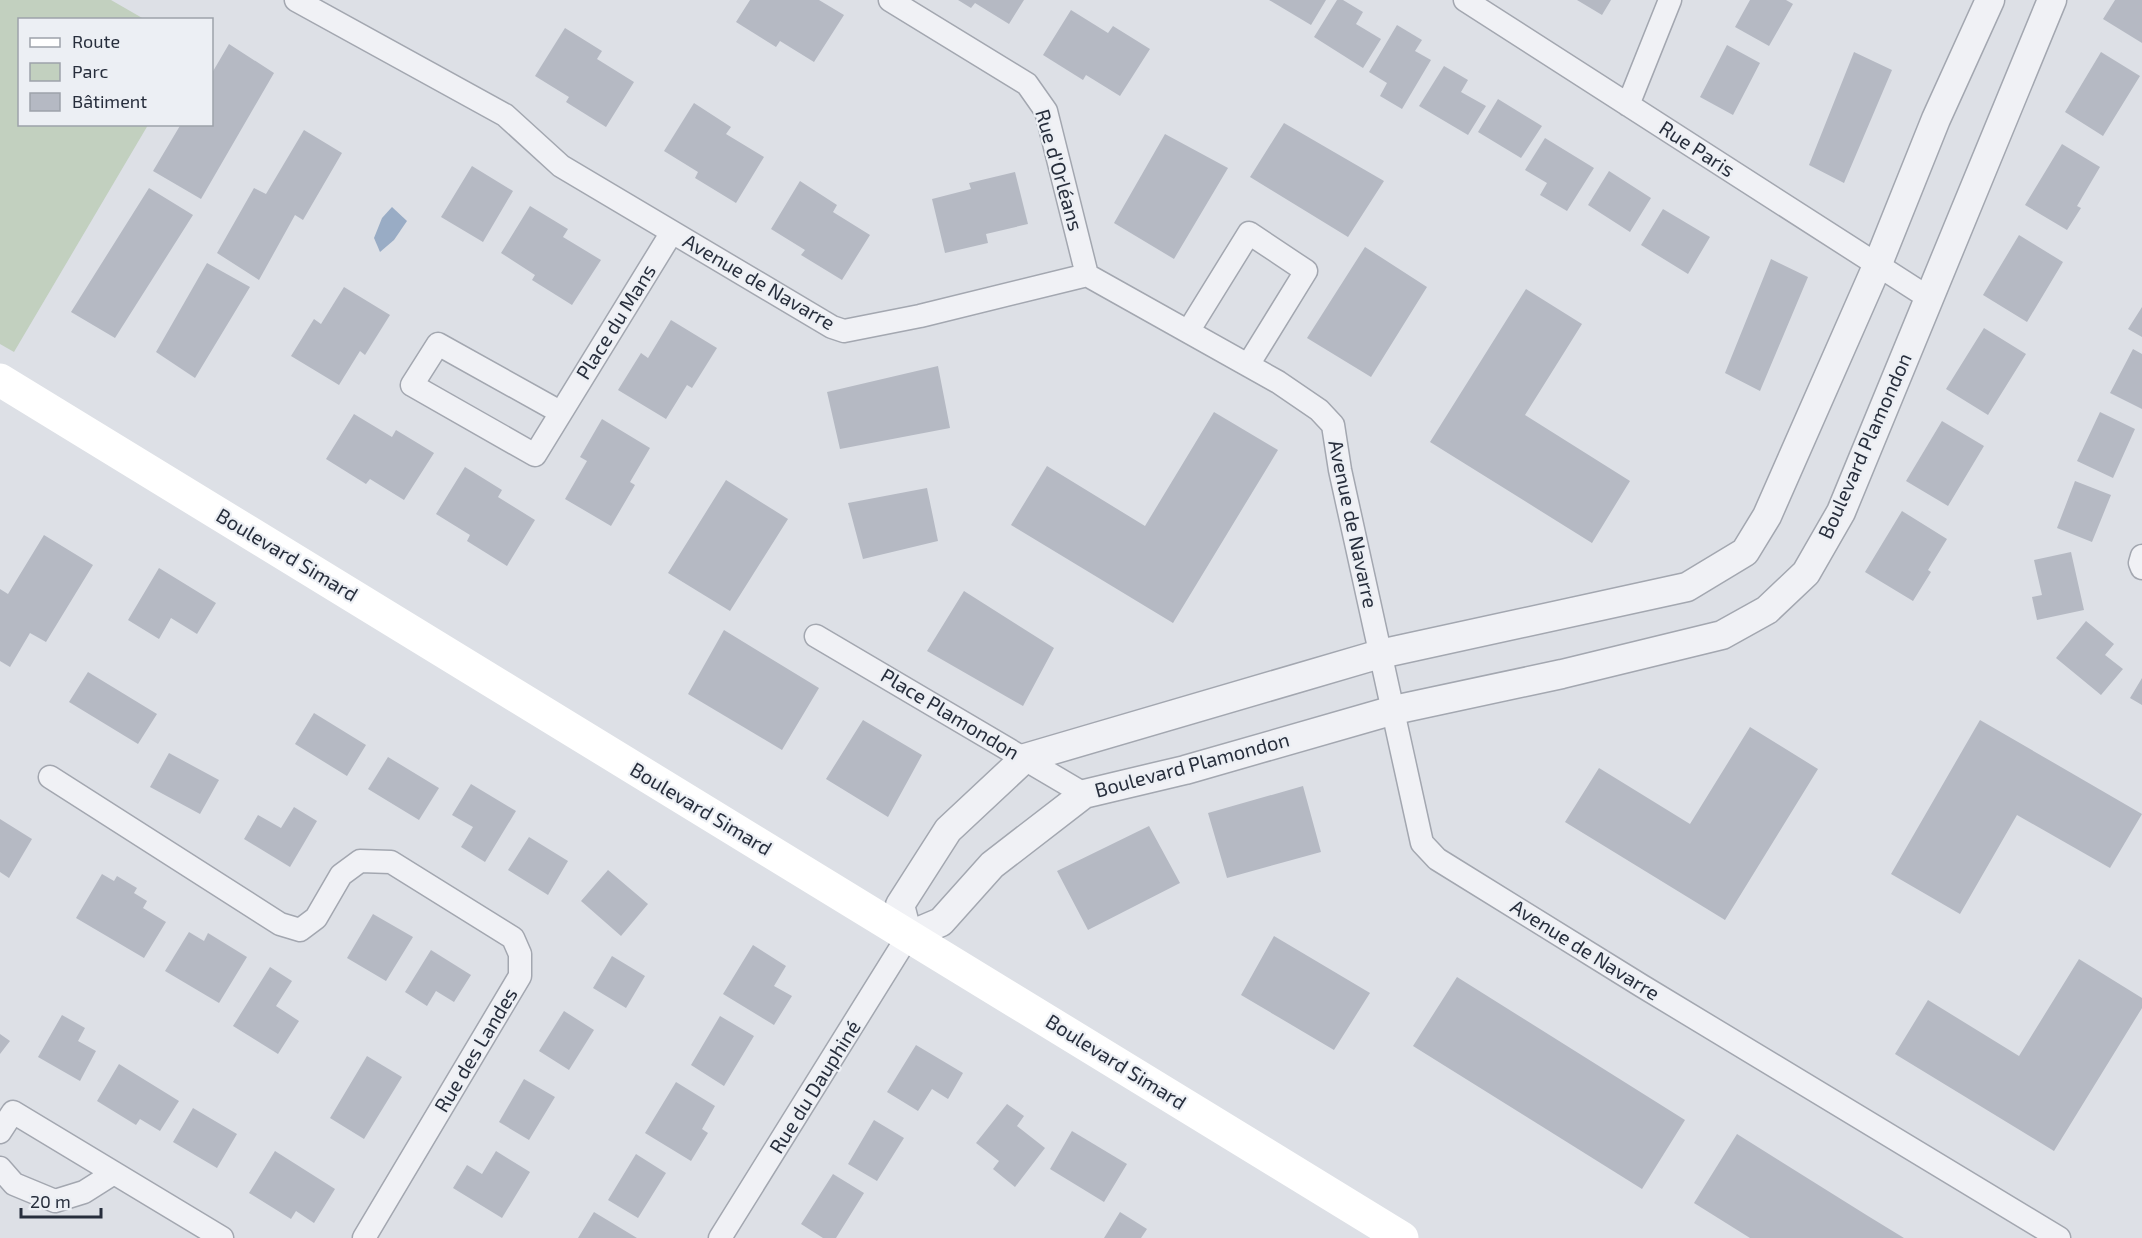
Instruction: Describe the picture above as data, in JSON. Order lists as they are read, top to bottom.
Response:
{
  "streets": {
    "main road": ["Boulevard Simard"],
    "street": [
      "Rue Paris",
      "Rue d'Orléans",
      "Avenue de Navarre",
      "Place du Mans",
      "Boulevard Plamondon",
      "Place Plamondon",
      "Rue des Landes",
      "Rue du Dauphiné"
    ]
  },
  "crossings": [
    ["Rue Paris", "Boulevard Plamondon"],
    ["Rue d'Orléans", "Avenue de Navarre"],
    ["Avenue de Navarre", "Place du Mans"],
    ["Avenue de Navarre", "Boulevard Plamondon"],
    ["Boulevard Plamondon", "Boulevard Simard"],
    ["Boulevard Plamondon", "Place Plamondon"],
    ["Boulevard Plamondon", "Rue du Dauphiné"],
    ["Boulevard Simard", "Rue du Dauphiné"]
  ],
  "legend": ["Route", "Parc", "Bâtiment"],
  "scale_bar": "20 m"
}
